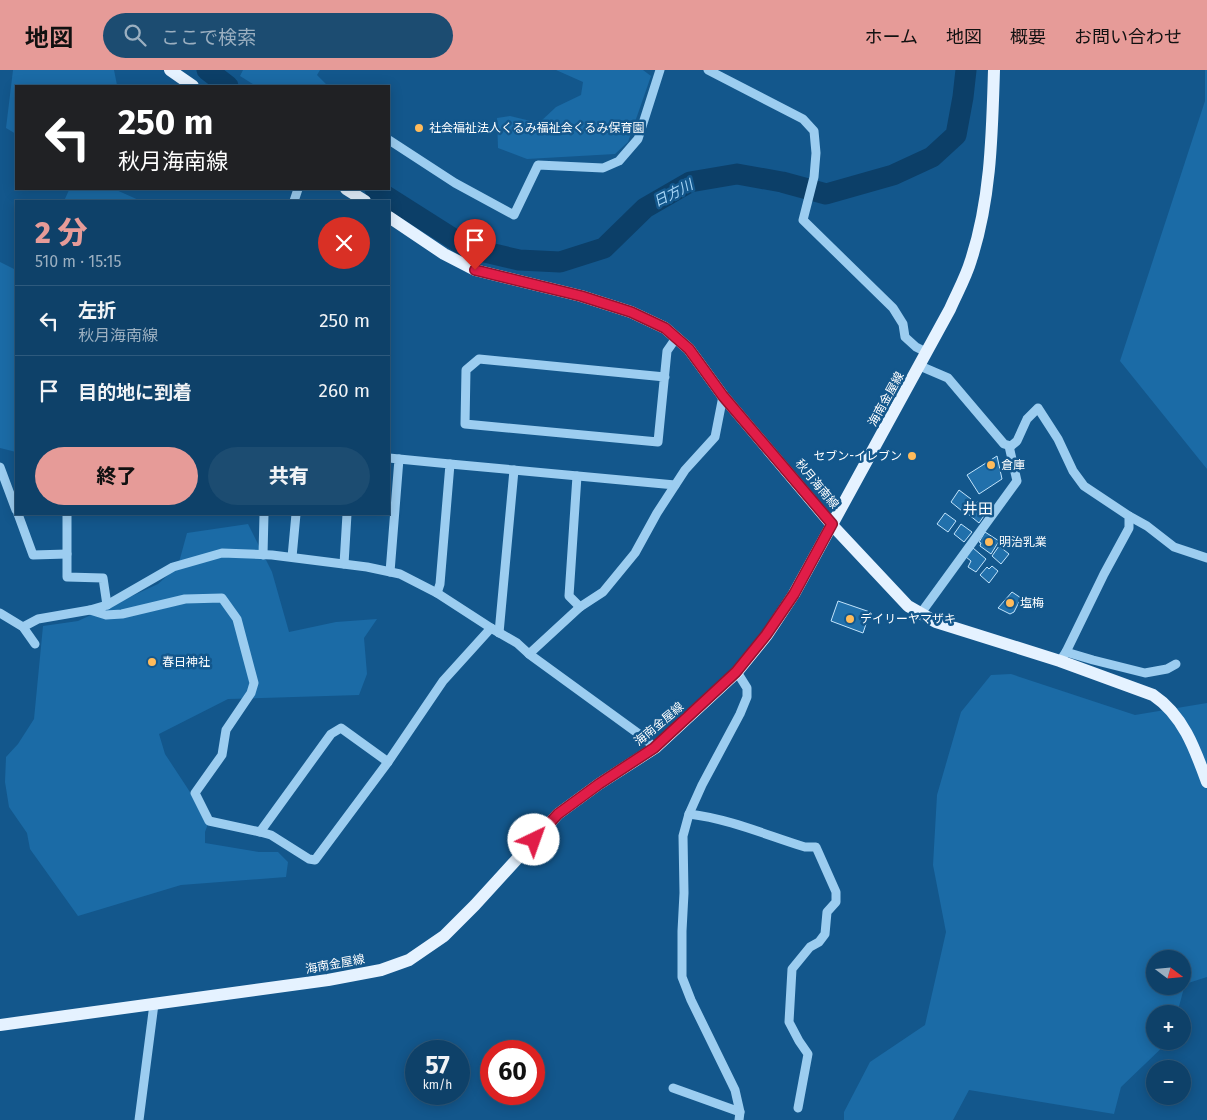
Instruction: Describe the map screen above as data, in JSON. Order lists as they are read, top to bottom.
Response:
{
  "streets": {
    "main road": ["海南金屋線", "秋月海南線"]
  },
  "crossings": [
    ["海南金屋線", "秋月海南線"]
  ],
  "districts": ["井田"],
  "water": ["日方川"],
  "places": [
    "社会福祉法人くるみ福祉会くるみ保育園",
    "セブン-イレブン",
    "倉庫",
    "明治乳業",
    "塩梅",
    "デイリーヤマザキ",
    "春日神社"
  ],
  "north": "right",
  "page": {
    "header": "地図",
    "search": "ここで検索",
    "nav": [
      "ホーム",
      "地図",
      "概要",
      "お問い合わせ"
    ],
    "turn": ["250 m", "秋月海南線"],
    "heading": ["2 分", "510 m · 15:15"],
    "list": [
      {
        "name": "左折",
        "note": "秋月海南線",
        "value": "250 m"
      },
      {
        "name": "目的地に到着",
        "value": "260 m"
      }
    ],
    "buttons": ["終了", "共有"],
    "map_buttons": ["+", "−"],
    "speed": "57 km/h",
    "limit": "60"
  }
}
